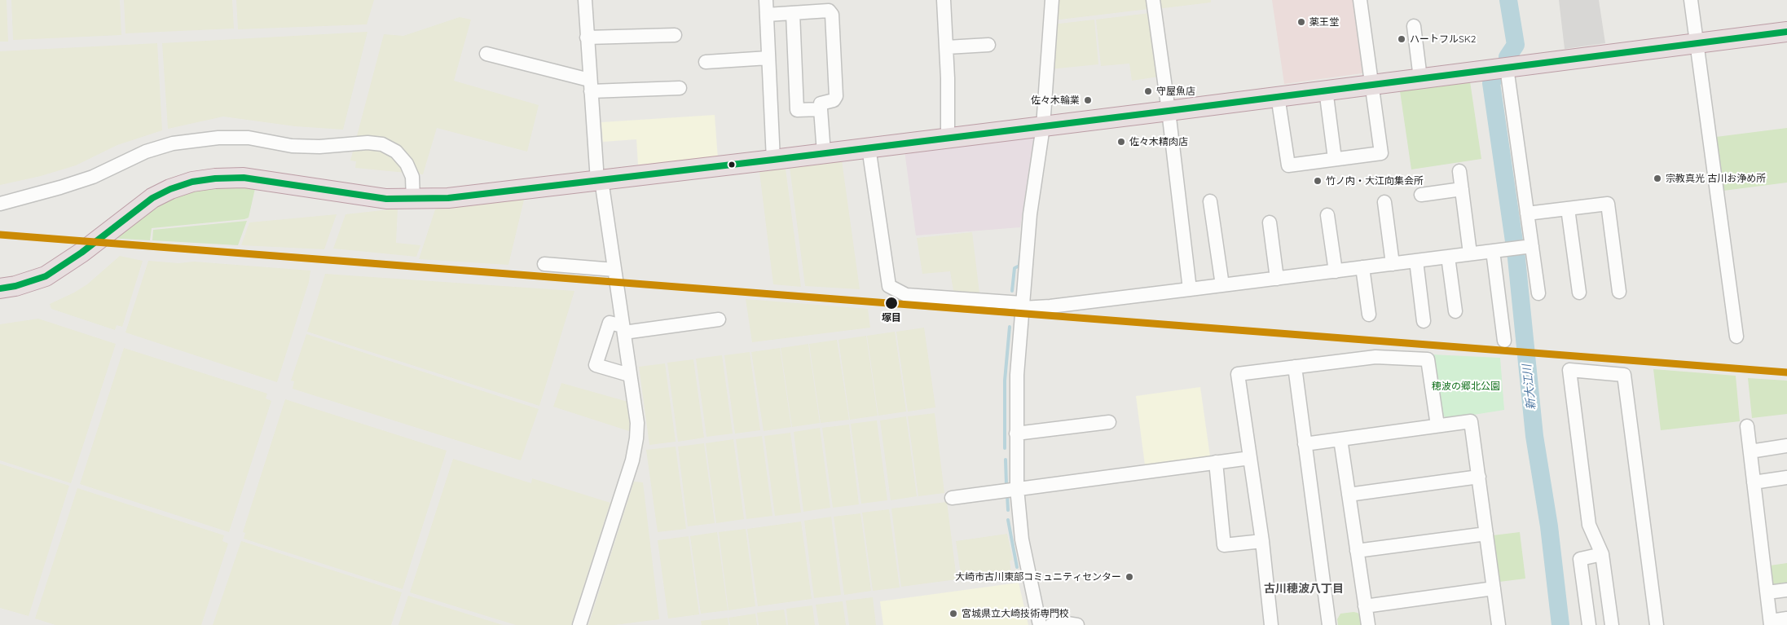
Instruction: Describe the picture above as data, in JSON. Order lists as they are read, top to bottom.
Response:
{
  "districts": ["古川穂波八丁目"],
  "water": ["新大江川"],
  "parks": ["穂波の郷北公園"],
  "places": [
    "薬王堂",
    "ハートフルSK2",
    "守屋魚店",
    "佐々木輪業",
    "佐々木精肉店",
    "宗教真光 古川お浄め所",
    "竹ノ内・大江向集会所",
    "塚目",
    "大崎市古川東部コミュニティセンター",
    "宮城県立大崎技術専門校"
  ]
}
